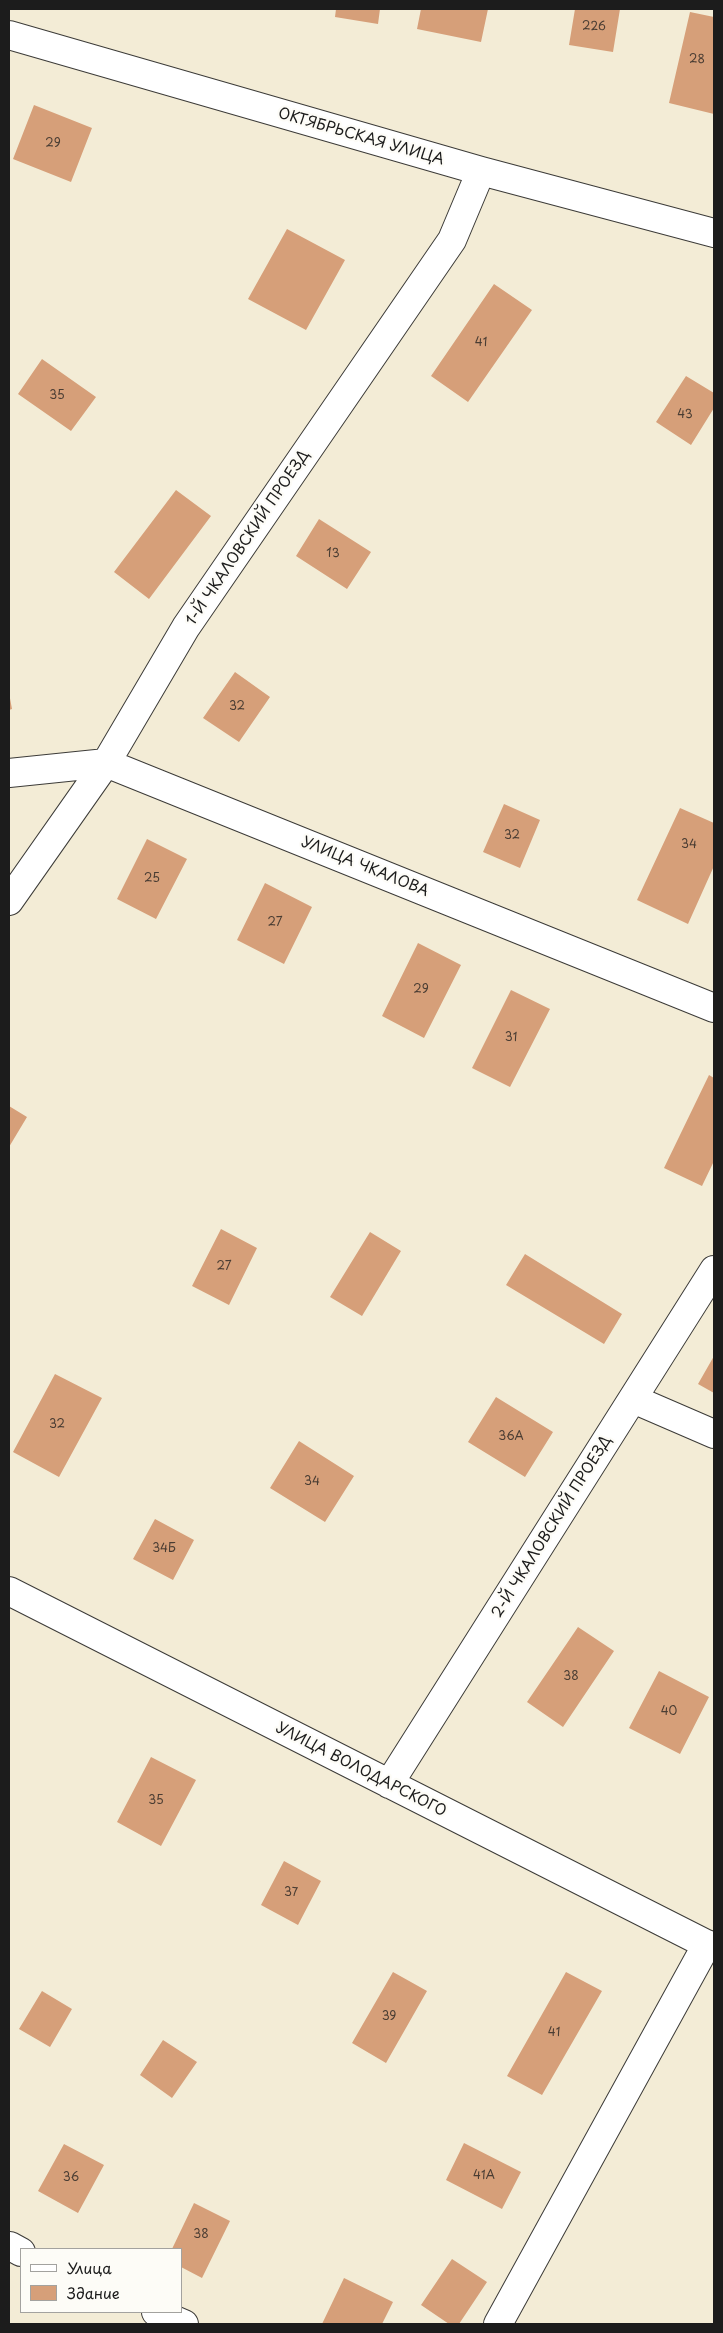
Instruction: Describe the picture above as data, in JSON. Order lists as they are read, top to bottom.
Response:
{
  "streets": {
    "street": [
      "ОКТЯБРЬСКАЯ УЛИЦА",
      "1-Й ЧКАЛОВСКИЙ ПРОЕЗД",
      "УЛИЦА ЧКАЛОВА",
      "2-Й ЧКАЛОВСКИЙ ПРОЕЗД",
      "УЛИЦА ВОЛОДАРСКОГО"
    ]
  },
  "crossings": [
    ["ОКТЯБРЬСКАЯ УЛИЦА", "1-Й ЧКАЛОВСКИЙ ПРОЕЗД"],
    ["1-Й ЧКАЛОВСКИЙ ПРОЕЗД", "УЛИЦА ЧКАЛОВА"],
    ["2-Й ЧКАЛОВСКИЙ ПРОЕЗД", "УЛИЦА ВОЛОДАРСКОГО"]
  ],
  "house_numbers": [
    "226",
    "28",
    "29",
    "41",
    "35",
    "43",
    "13",
    "32",
    "32",
    "34",
    "25",
    "27",
    "29",
    "31",
    "27",
    "32",
    "36А",
    "34",
    "34Б",
    "38",
    "40",
    "35",
    "37",
    "39",
    "41",
    "41А",
    "36",
    "38"
  ],
  "legend": ["Улица", "Здание"]
}
